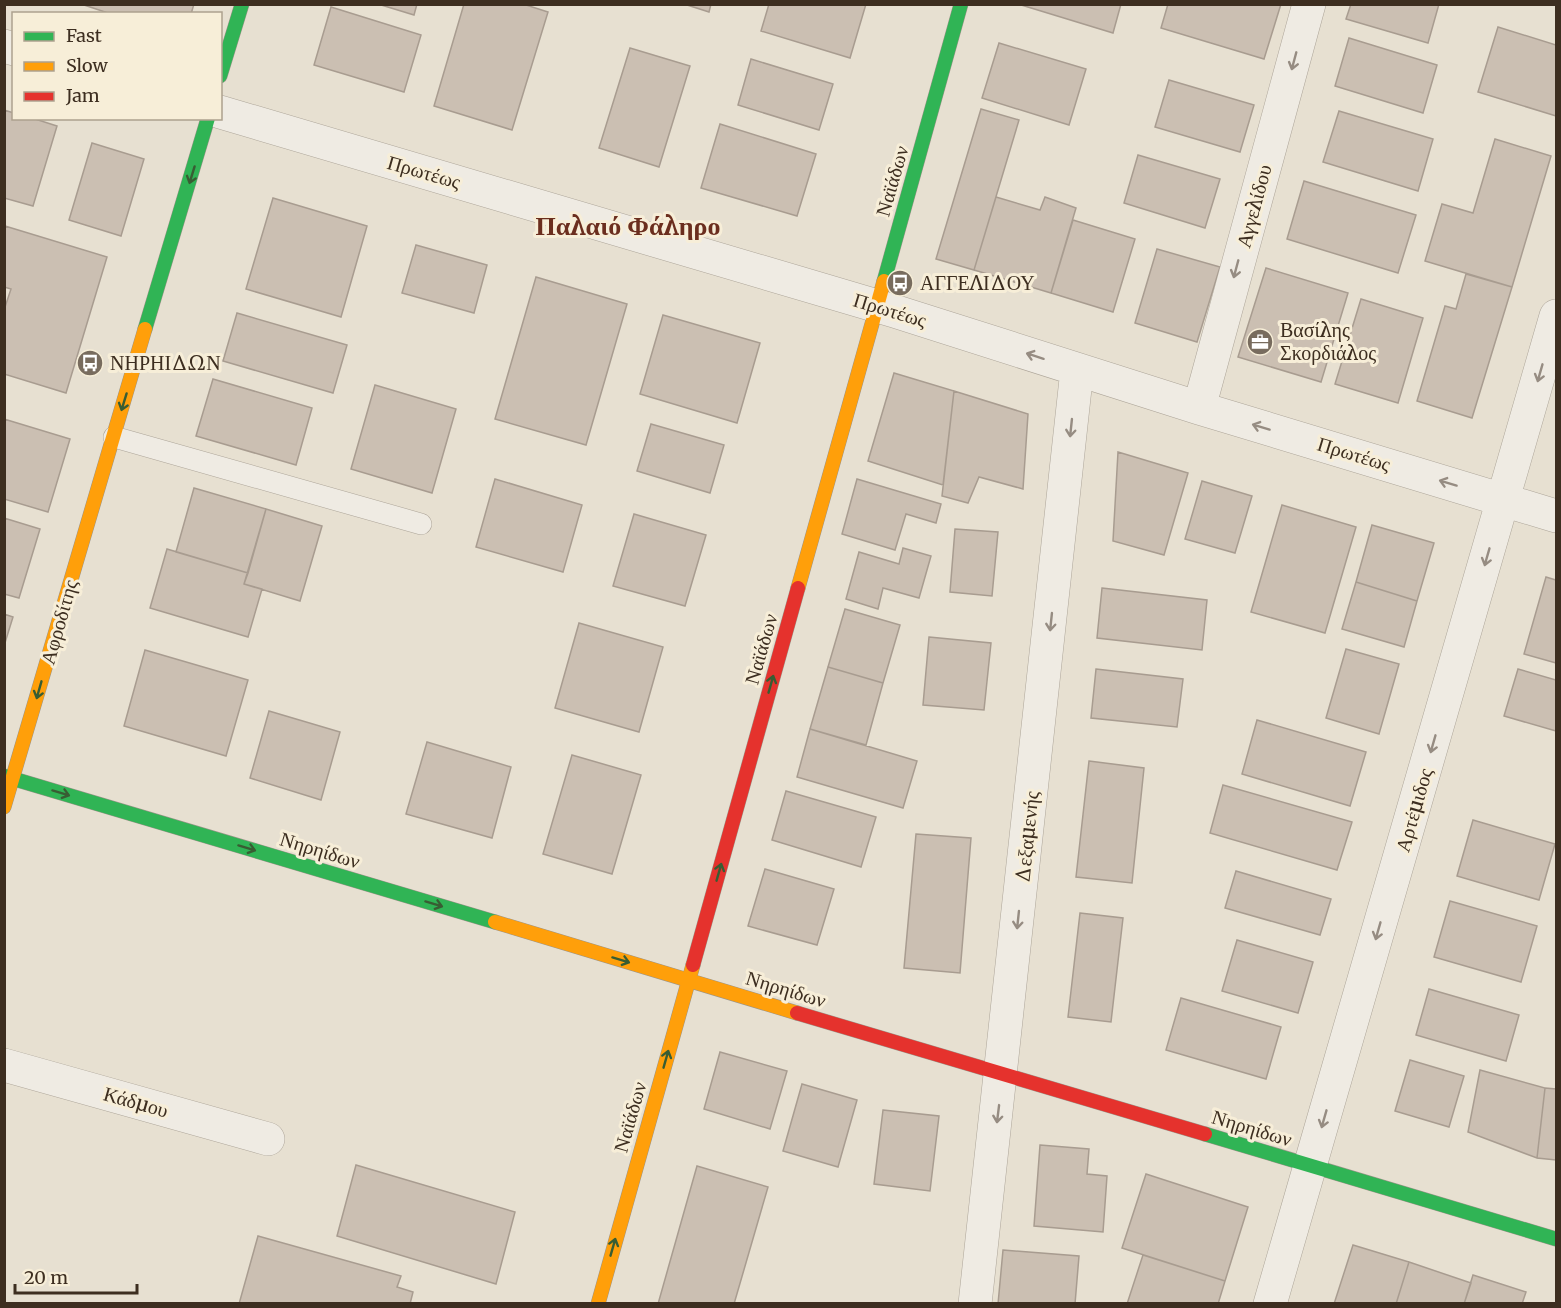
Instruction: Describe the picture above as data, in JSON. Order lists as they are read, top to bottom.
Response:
{
  "streets": {
    "street": [
      "Πρωτέως",
      "Ναϊάδων",
      "Αγγελίδου",
      "Αφροδίτης",
      "Αρτέμιδος",
      "Δεξαμενής",
      "Νηρηίδων",
      "Κάδμου"
    ]
  },
  "crossings": [
    ["Πρωτέως", "Ναϊάδων"],
    ["Πρωτέως", "Αγγελίδου"],
    ["Πρωτέως", "Αρτέμιδος"],
    ["Πρωτέως", "Δεξαμενής"],
    ["Ναϊάδων", "Νηρηίδων"],
    ["Αφροδίτης", "Νηρηίδων"],
    ["Αρτέμιδος", "Νηρηίδων"],
    ["Δεξαμενής", "Νηρηίδων"]
  ],
  "one_way": [
    "Πρωτέως",
    "Ναϊάδων",
    "Αγγελίδου",
    "Αφροδίτης",
    "Αρτέμιδος",
    "Δεξαμενής",
    "Νηρηίδων"
  ],
  "districts": ["Παλαιό Φάληρο"],
  "places": {
    "bus stop": ["ΑΓΓΕΛΙΔΟΥ", "ΝΗΡΗΙΔΩΝ"],
    "office": ["Βασίλης Σκορδιάλος"]
  },
  "legend": ["Fast", "Slow", "Jam"],
  "scale_bar": "20 m"
}
